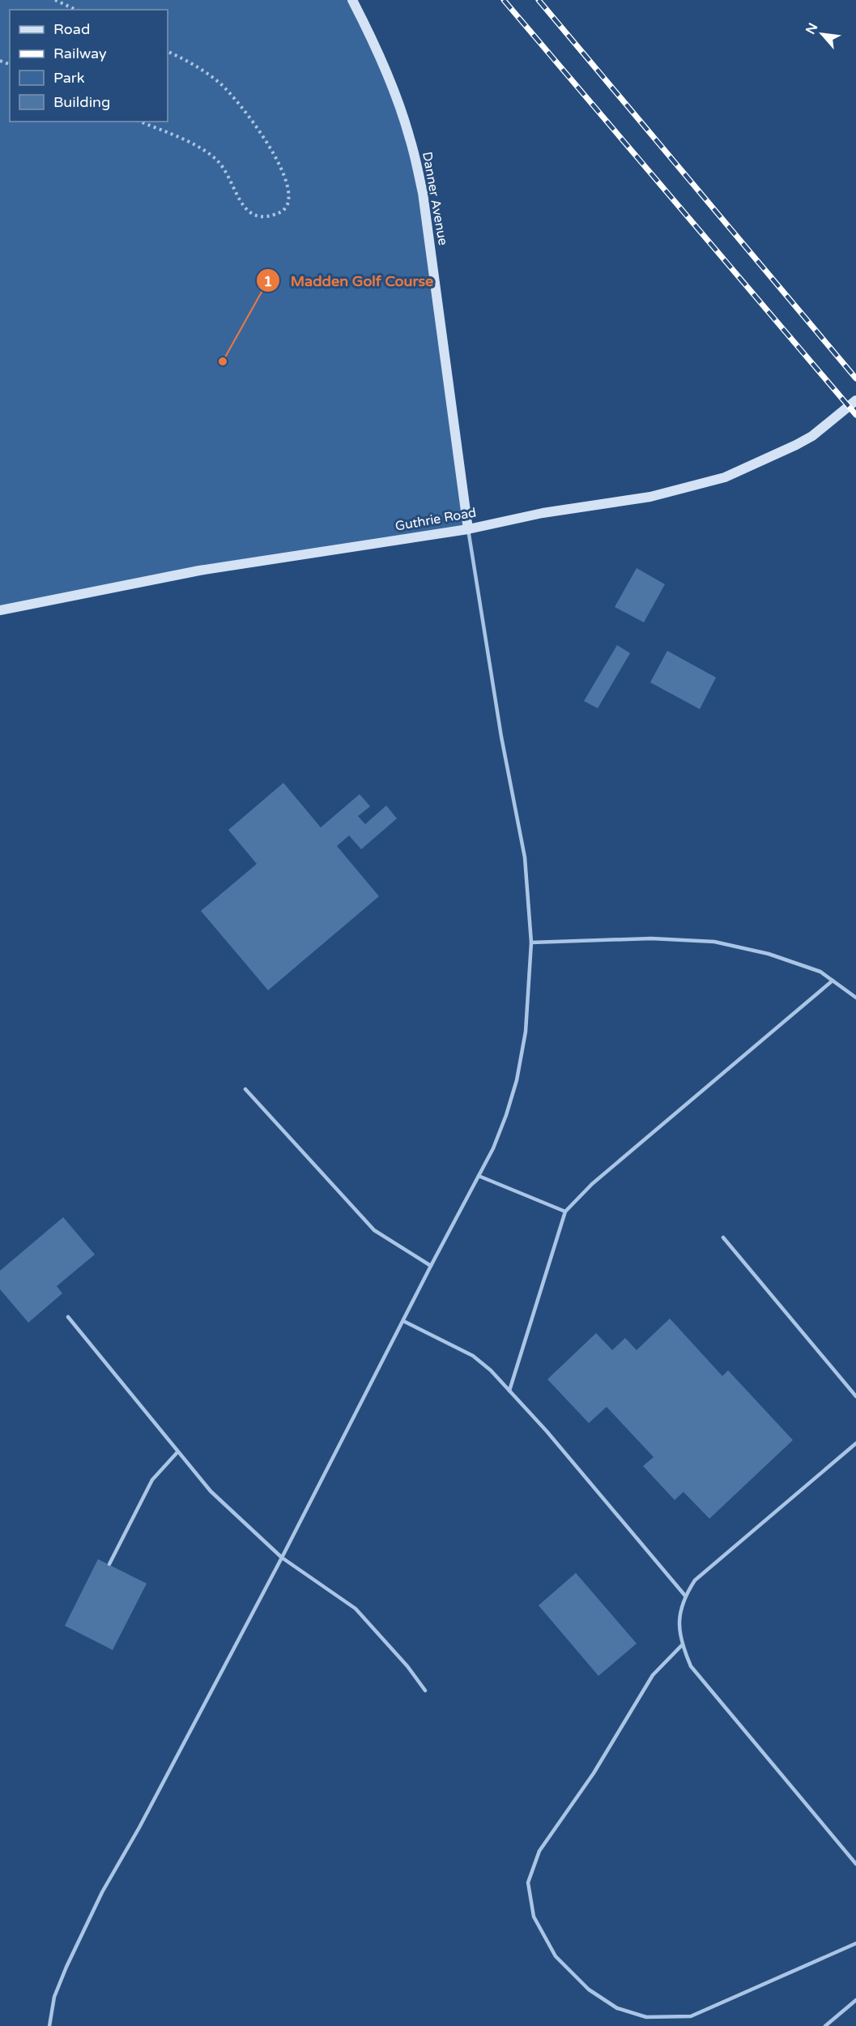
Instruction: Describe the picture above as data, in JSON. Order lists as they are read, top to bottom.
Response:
{
  "streets": {
    "street": ["Danner Avenue", "Guthrie Road"]
  },
  "crossings": [
    ["Danner Avenue", "Guthrie Road"]
  ],
  "places": ["Madden Golf Course"],
  "legend": [
    "Road",
    "Railway",
    "Park",
    "Building"
  ],
  "north": "top left"
}
